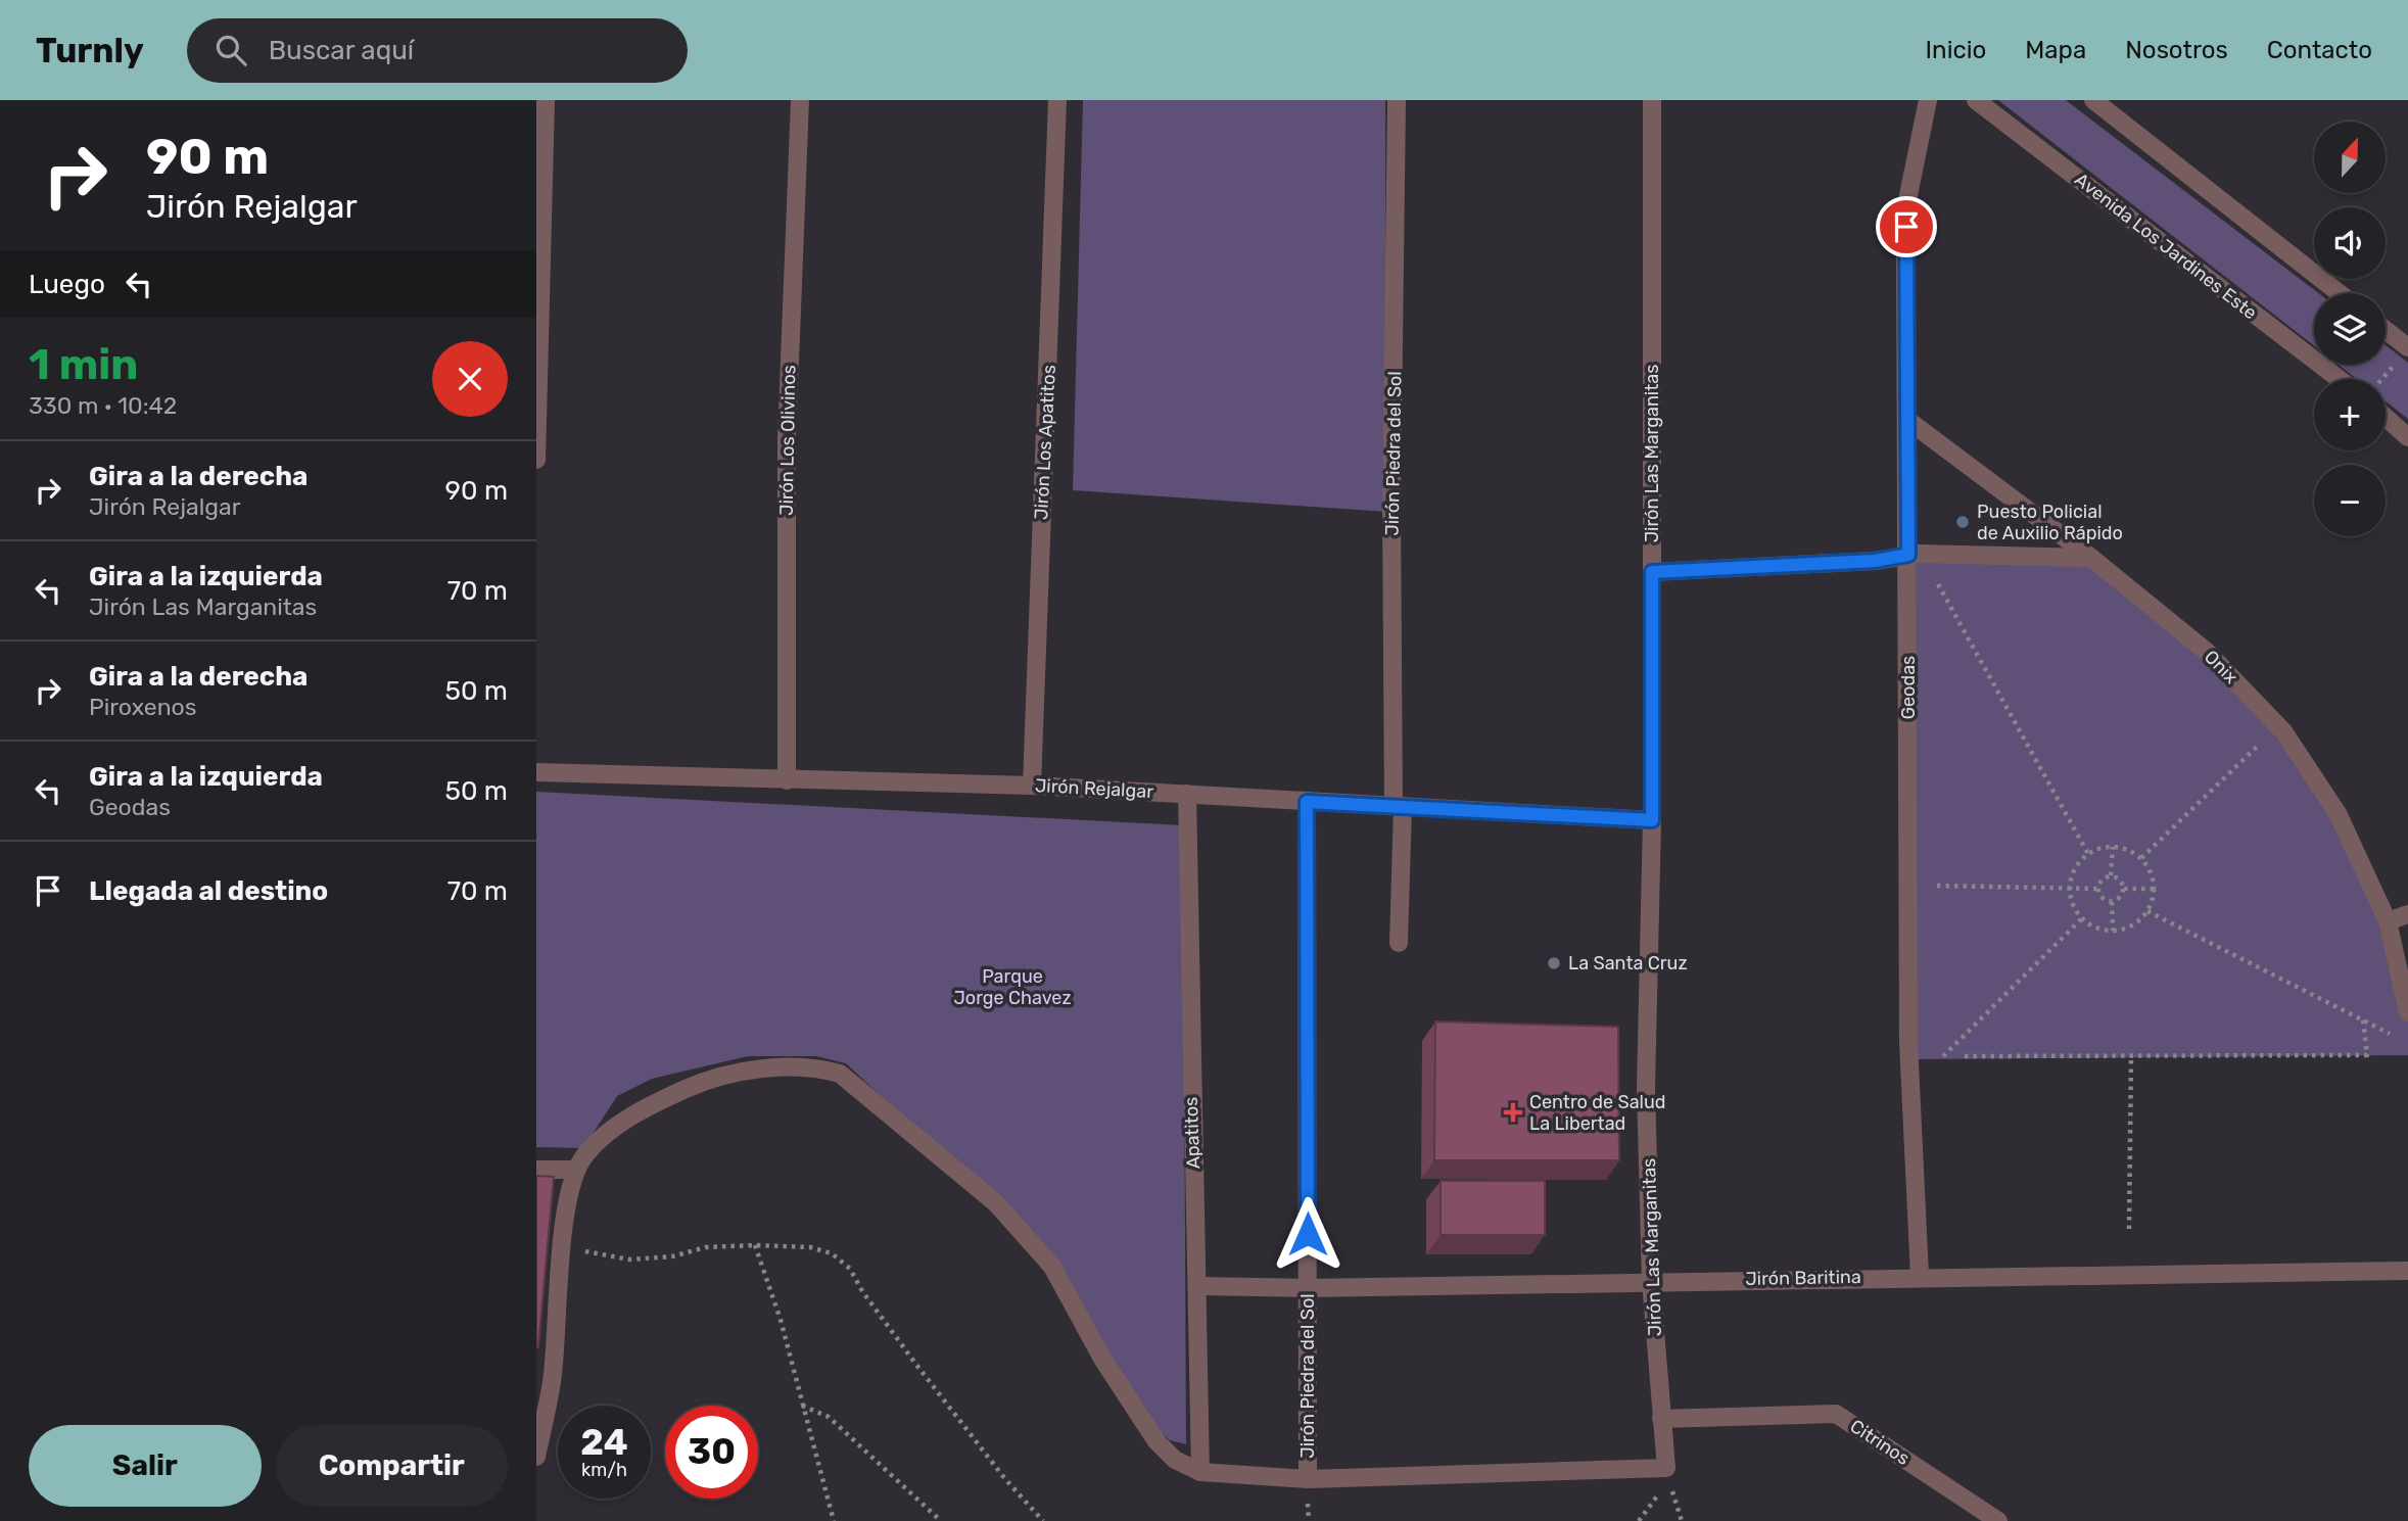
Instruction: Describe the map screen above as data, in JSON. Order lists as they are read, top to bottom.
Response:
{
  "streets": {
    "street": [
      "Avenida Los Jardines Este",
      "Jirón Los Olivinos",
      "Jirón Los Apatitos",
      "Jirón Piedra del Sol",
      "Jirón Las Marganitas",
      "Onix",
      "Geodas",
      "Jirón Rejalgar",
      "Apatitos",
      "Jirón Baritina",
      "Citrinos"
    ]
  },
  "crossings": [
    ["Jirón Los Olivinos", "Jirón Rejalgar"],
    ["Jirón Los Apatitos", "Jirón Rejalgar"],
    ["Jirón Piedra del Sol", "Jirón Rejalgar"],
    ["Jirón Piedra del Sol", "Jirón Baritina"],
    ["Jirón Las Marganitas", "Jirón Rejalgar"],
    ["Jirón Las Marganitas", "Jirón Baritina"],
    ["Jirón Las Marganitas", "Citrinos"],
    ["Onix", "Geodas"],
    ["Geodas", "Jirón Baritina"],
    ["Jirón Rejalgar", "Apatitos"],
    ["Apatitos", "Jirón Baritina"]
  ],
  "parks": ["Parque Jorge Chavez"],
  "places": {
    "other": ["Puesto Policial de Auxilio Rápido", "La Santa Cruz"],
    "health": ["Centro de Salud La Libertad"]
  },
  "north": "top",
  "page": {
    "header": "Turnly",
    "search": "Buscar aquí",
    "nav": [
      "Inicio",
      "Mapa",
      "Nosotros",
      "Contacto"
    ],
    "turn": ["90 m", "Jirón Rejalgar"],
    "map_buttons": ["+", "−"],
    "then": "Luego",
    "heading": ["1 min", "330 m · 10:42"],
    "list": [
      {
        "name": "Gira a la derecha",
        "note": "Jirón Rejalgar",
        "value": "90 m"
      },
      {
        "name": "Gira a la izquierda",
        "note": "Jirón Las Marganitas",
        "value": "70 m"
      },
      {
        "name": "Gira a la derecha",
        "note": "Piroxenos",
        "value": "50 m"
      },
      {
        "name": "Gira a la izquierda",
        "note": "Geodas",
        "value": "50 m"
      },
      {
        "name": "Llegada al destino",
        "value": "70 m"
      }
    ],
    "speed": "24 km/h",
    "limit": "30",
    "buttons": ["Salir", "Compartir"]
  }
}
